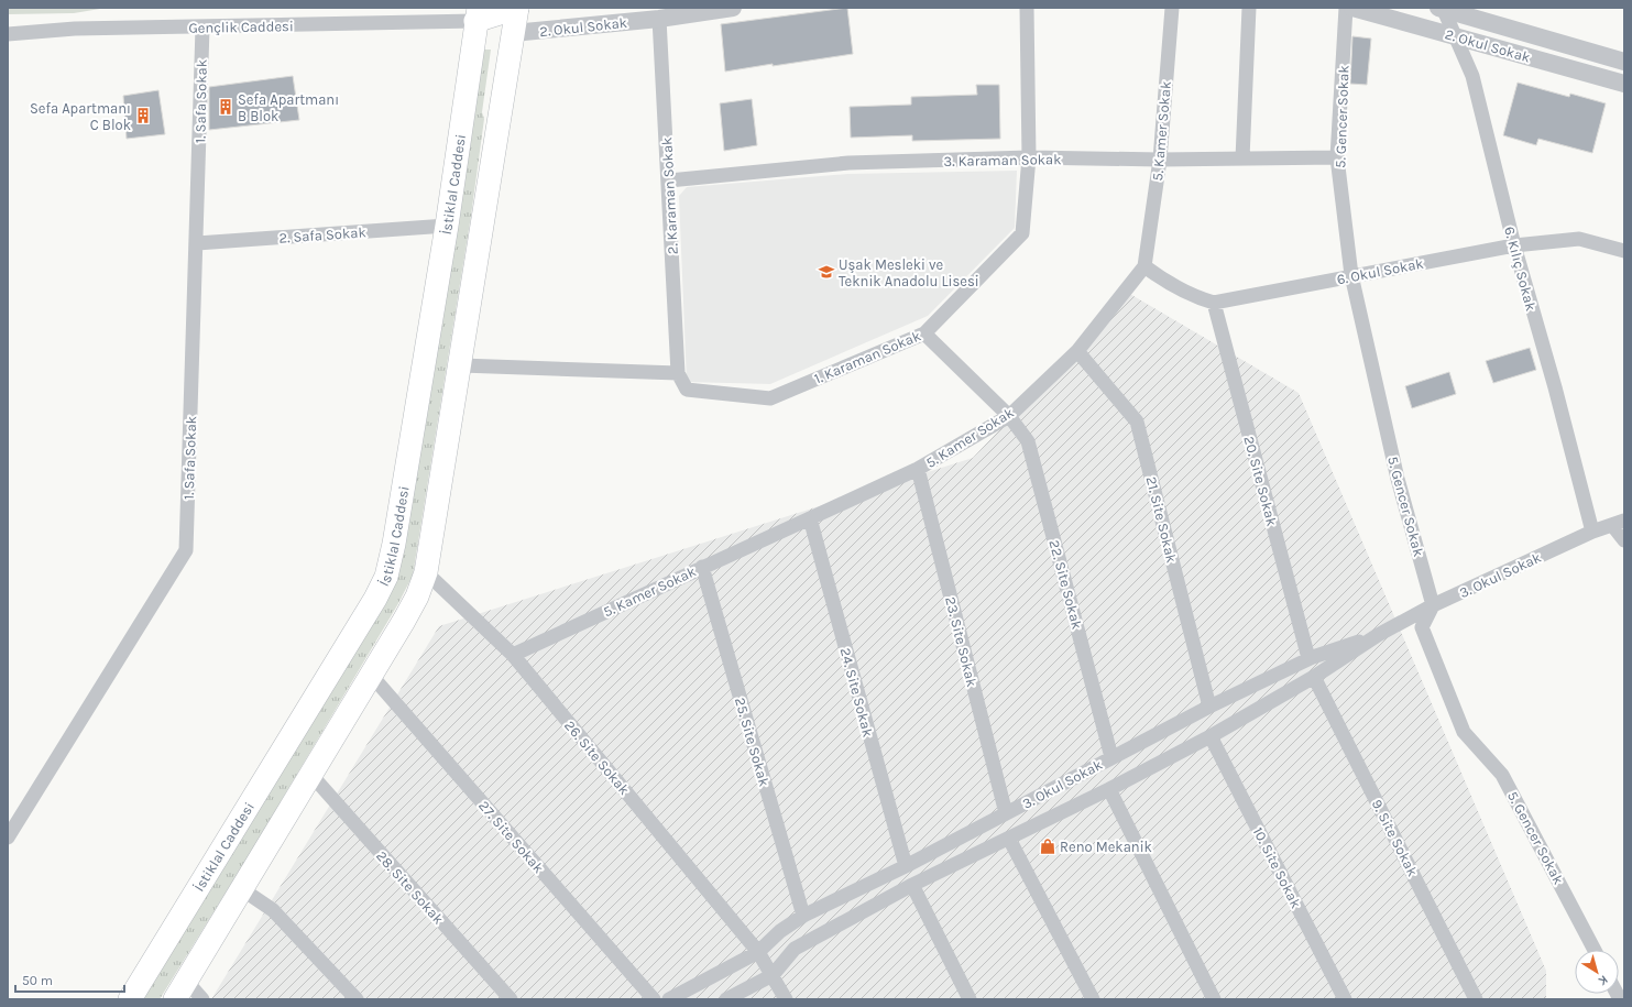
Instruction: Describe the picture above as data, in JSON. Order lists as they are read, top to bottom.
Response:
{
  "streets": {
    "main road": ["İstiklal Caddesi"],
    "street": [
      "Gençlik Caddesi",
      "2. Okul Sokak",
      "1. Safa Sokak",
      "5. Gencer Sokak",
      "5. Kamer Sokak",
      "3. Karaman Sokak",
      "2. Karaman Sokak",
      "2. Safa Sokak",
      "6. Kılıç Sokak",
      "6. Okul Sokak",
      "1. Karaman Sokak",
      "20. Site Sokak",
      "21. Site Sokak",
      "3. Okul Sokak",
      "22. Site Sokak",
      "23. Site Sokak",
      "24. Site Sokak",
      "25. Site Sokak",
      "26. Site Sokak",
      "27. Site Sokak",
      "9. Site Sokak",
      "10. Site Sokak",
      "28. Site Sokak"
    ]
  },
  "crossings": [
    ["Gençlik Caddesi", "1. Safa Sokak"],
    ["Gençlik Caddesi", "İstiklal Caddesi"],
    ["2. Okul Sokak", "2. Karaman Sokak"],
    ["2. Okul Sokak", "6. Kılıç Sokak"],
    ["1. Safa Sokak", "2. Safa Sokak"],
    ["5. Gencer Sokak", "3. Karaman Sokak"],
    ["5. Gencer Sokak", "6. Okul Sokak"],
    ["5. Gencer Sokak", "3. Okul Sokak"],
    ["5. Kamer Sokak", "3. Karaman Sokak"],
    ["5. Kamer Sokak", "21. Site Sokak"],
    ["5. Kamer Sokak", "22. Site Sokak"],
    ["5. Kamer Sokak", "23. Site Sokak"],
    ["5. Kamer Sokak", "24. Site Sokak"],
    ["5. Kamer Sokak", "25. Site Sokak"],
    ["5. Kamer Sokak", "26. Site Sokak"],
    ["3. Karaman Sokak", "2. Karaman Sokak"],
    ["3. Karaman Sokak", "1. Karaman Sokak"],
    ["İstiklal Caddesi", "2. Safa Sokak"],
    ["2. Karaman Sokak", "1. Karaman Sokak"],
    ["6. Kılıç Sokak", "6. Okul Sokak"],
    ["6. Kılıç Sokak", "3. Okul Sokak"],
    ["6. Okul Sokak", "20. Site Sokak"],
    ["1. Karaman Sokak", "22. Site Sokak"],
    ["20. Site Sokak", "3. Okul Sokak"],
    ["21. Site Sokak", "3. Okul Sokak"],
    ["3. Okul Sokak", "22. Site Sokak"],
    ["3. Okul Sokak", "23. Site Sokak"],
    ["3. Okul Sokak", "24. Site Sokak"],
    ["3. Okul Sokak", "25. Site Sokak"],
    ["3. Okul Sokak", "26. Site Sokak"],
    ["3. Okul Sokak", "9. Site Sokak"],
    ["3. Okul Sokak", "10. Site Sokak"]
  ],
  "places": {
    "building": ["Sefa Apartmanı B Blok", "Sefa Apartmanı C Blok"],
    "school or university": ["Uşak Mesleki ve Teknik Anadolu Lisesi"],
    "shop": ["Reno Mekanik"]
  },
  "scale_bar": "50 m",
  "north": "bottom right"
}
